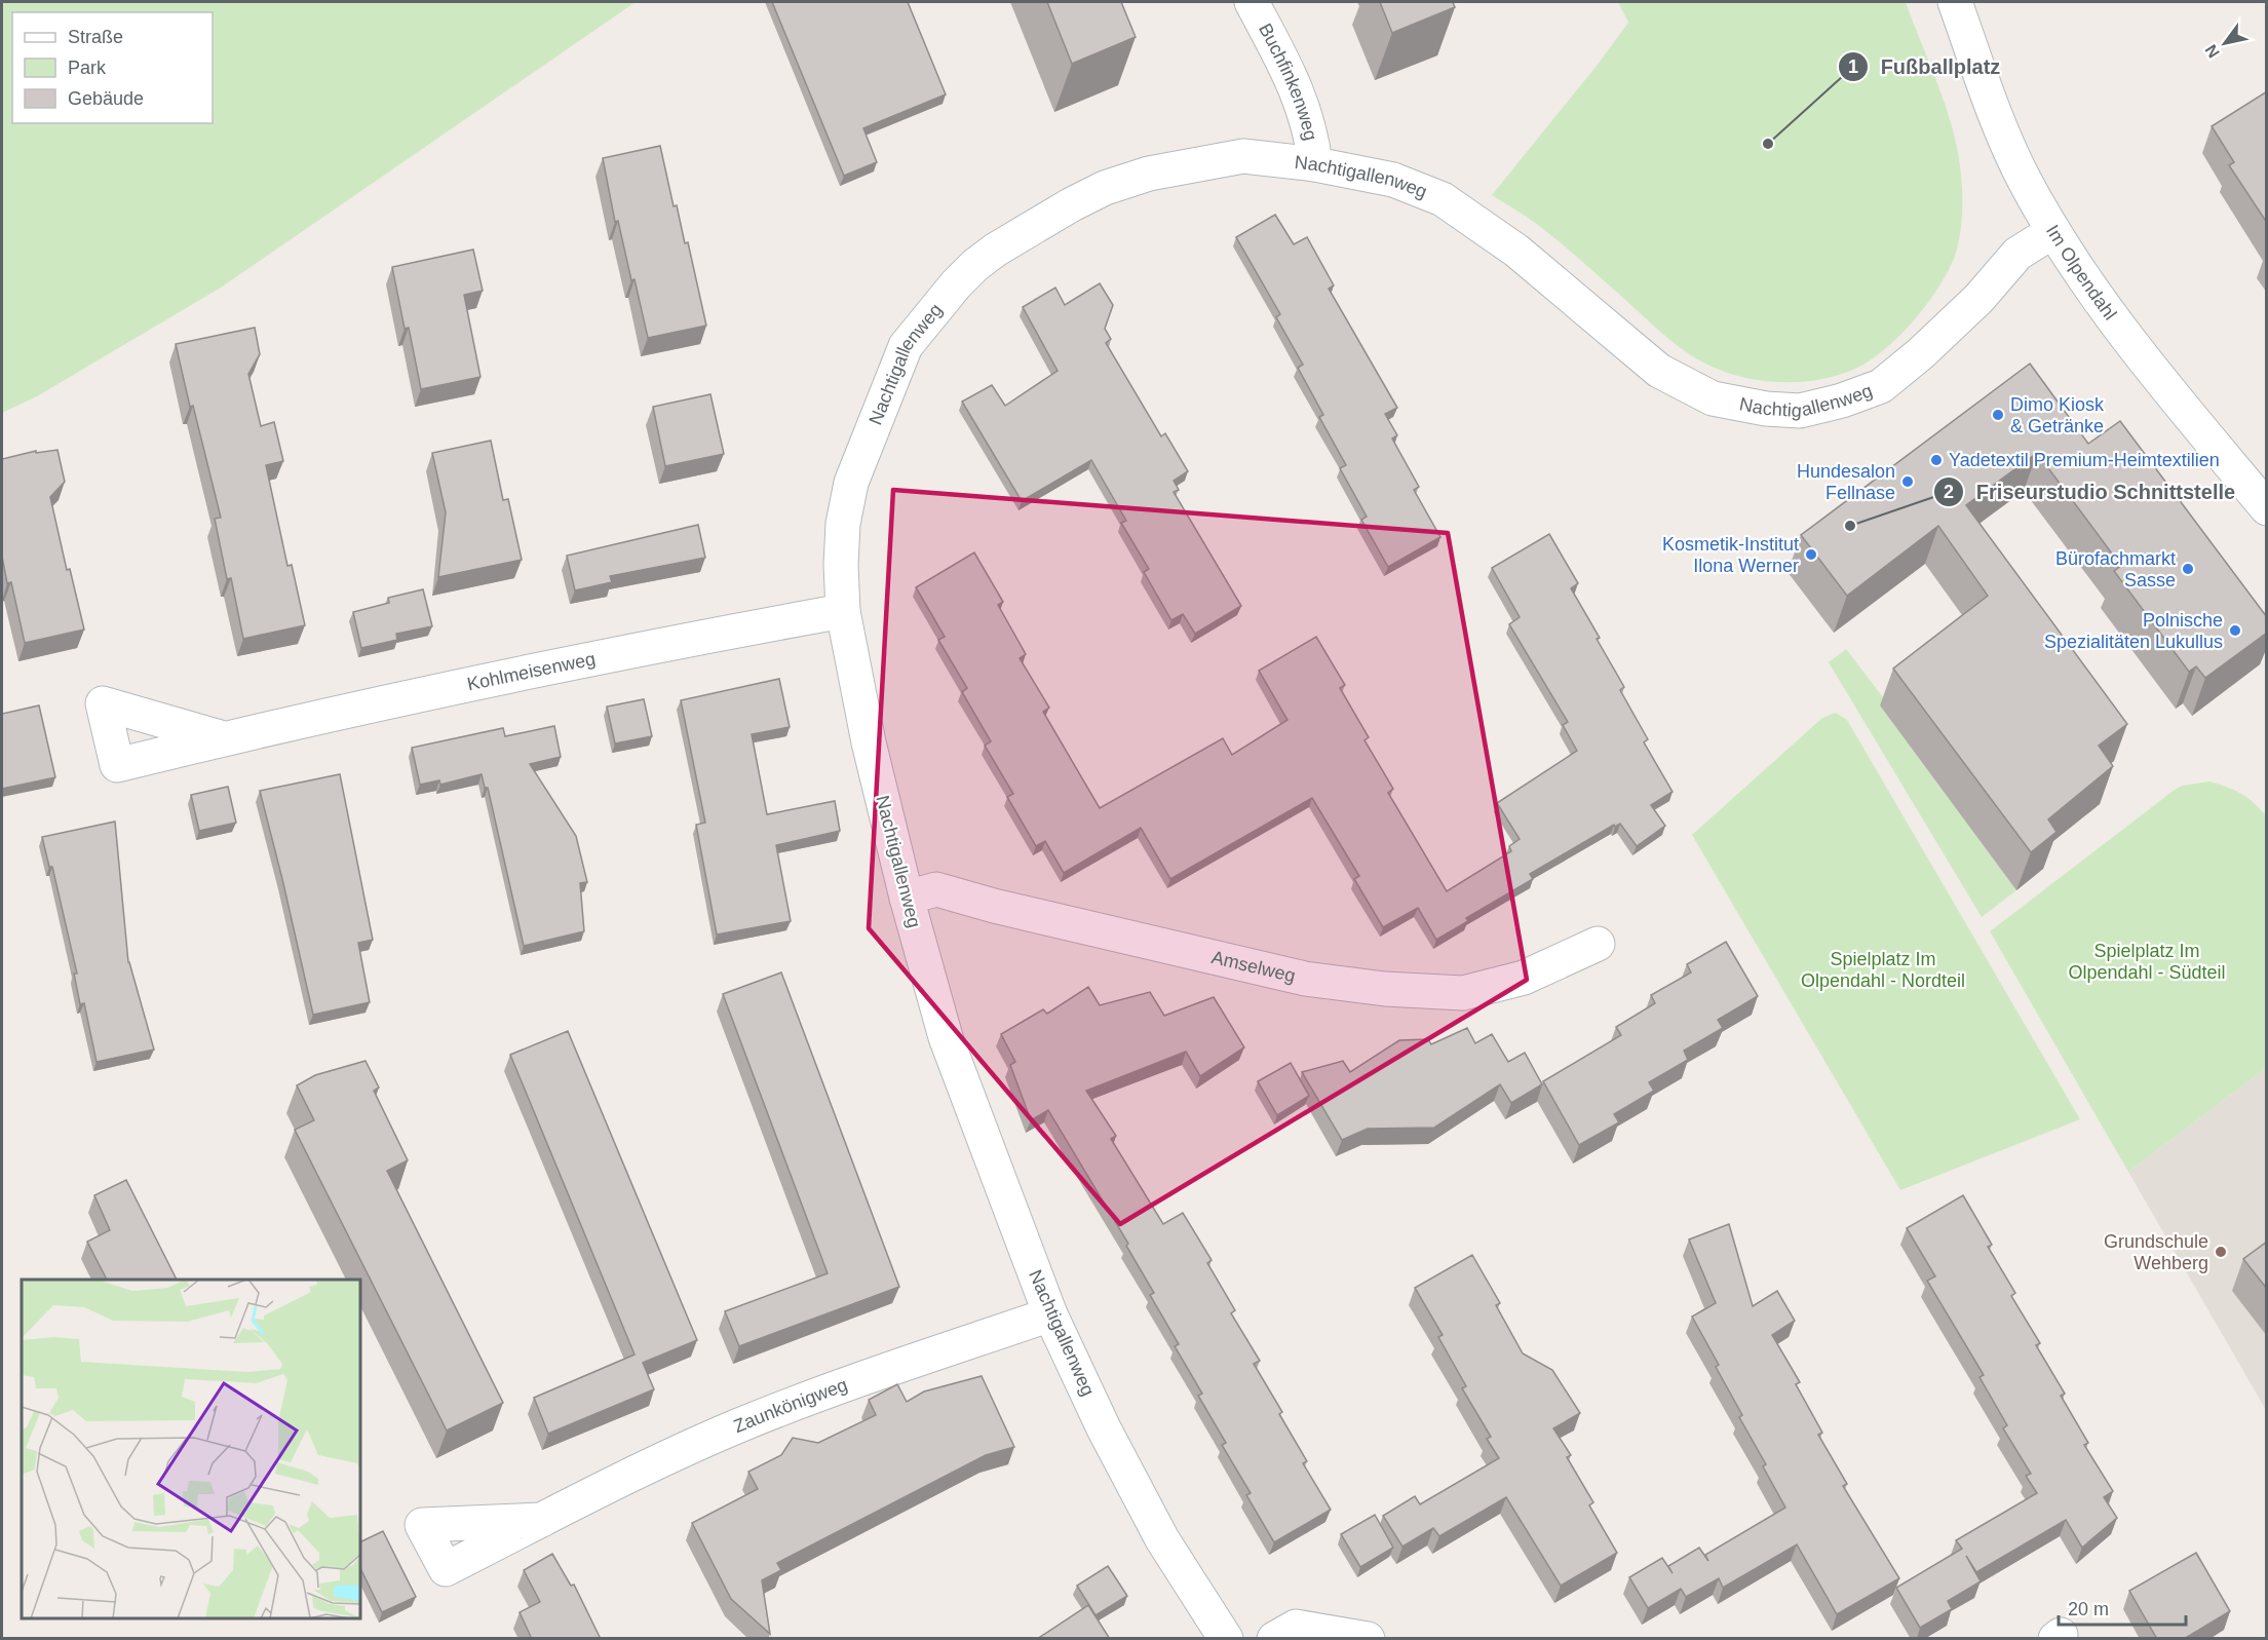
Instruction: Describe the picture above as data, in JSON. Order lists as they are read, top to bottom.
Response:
{
  "streets": {
    "street": [
      "Buchfinkenweg",
      "Nachtigallenweg",
      "Im Olpendahl",
      "Kohlmeisenweg",
      "Amselweg",
      "Zaunkönigweg"
    ]
  },
  "crossings": [
    ["Buchfinkenweg", "Nachtigallenweg"],
    ["Nachtigallenweg", "Im Olpendahl"],
    ["Nachtigallenweg", "Kohlmeisenweg"],
    ["Nachtigallenweg", "Amselweg"],
    ["Nachtigallenweg", "Zaunkönigweg"]
  ],
  "parks": ["Spielplatz Im Olpendahl - Südteil", "Spielplatz Im Olpendahl - Nordteil"],
  "places": [
    "Fußballplatz",
    "Dimo Kiosk & Getränke",
    "Yadetextil Premium-Heimtextilien",
    "Hundesalon Fellnase",
    "Friseurstudio Schnittstelle",
    "Kosmetik-Institut Ilona Werner",
    "Bürofachmarkt Sasse",
    "Polnische Spezialitäten Lukullus",
    "Grundschule Wehberg"
  ],
  "legend": ["Straße", "Park", "Gebäude"],
  "scale_bar": "20 m",
  "north": "bottom left"
}
